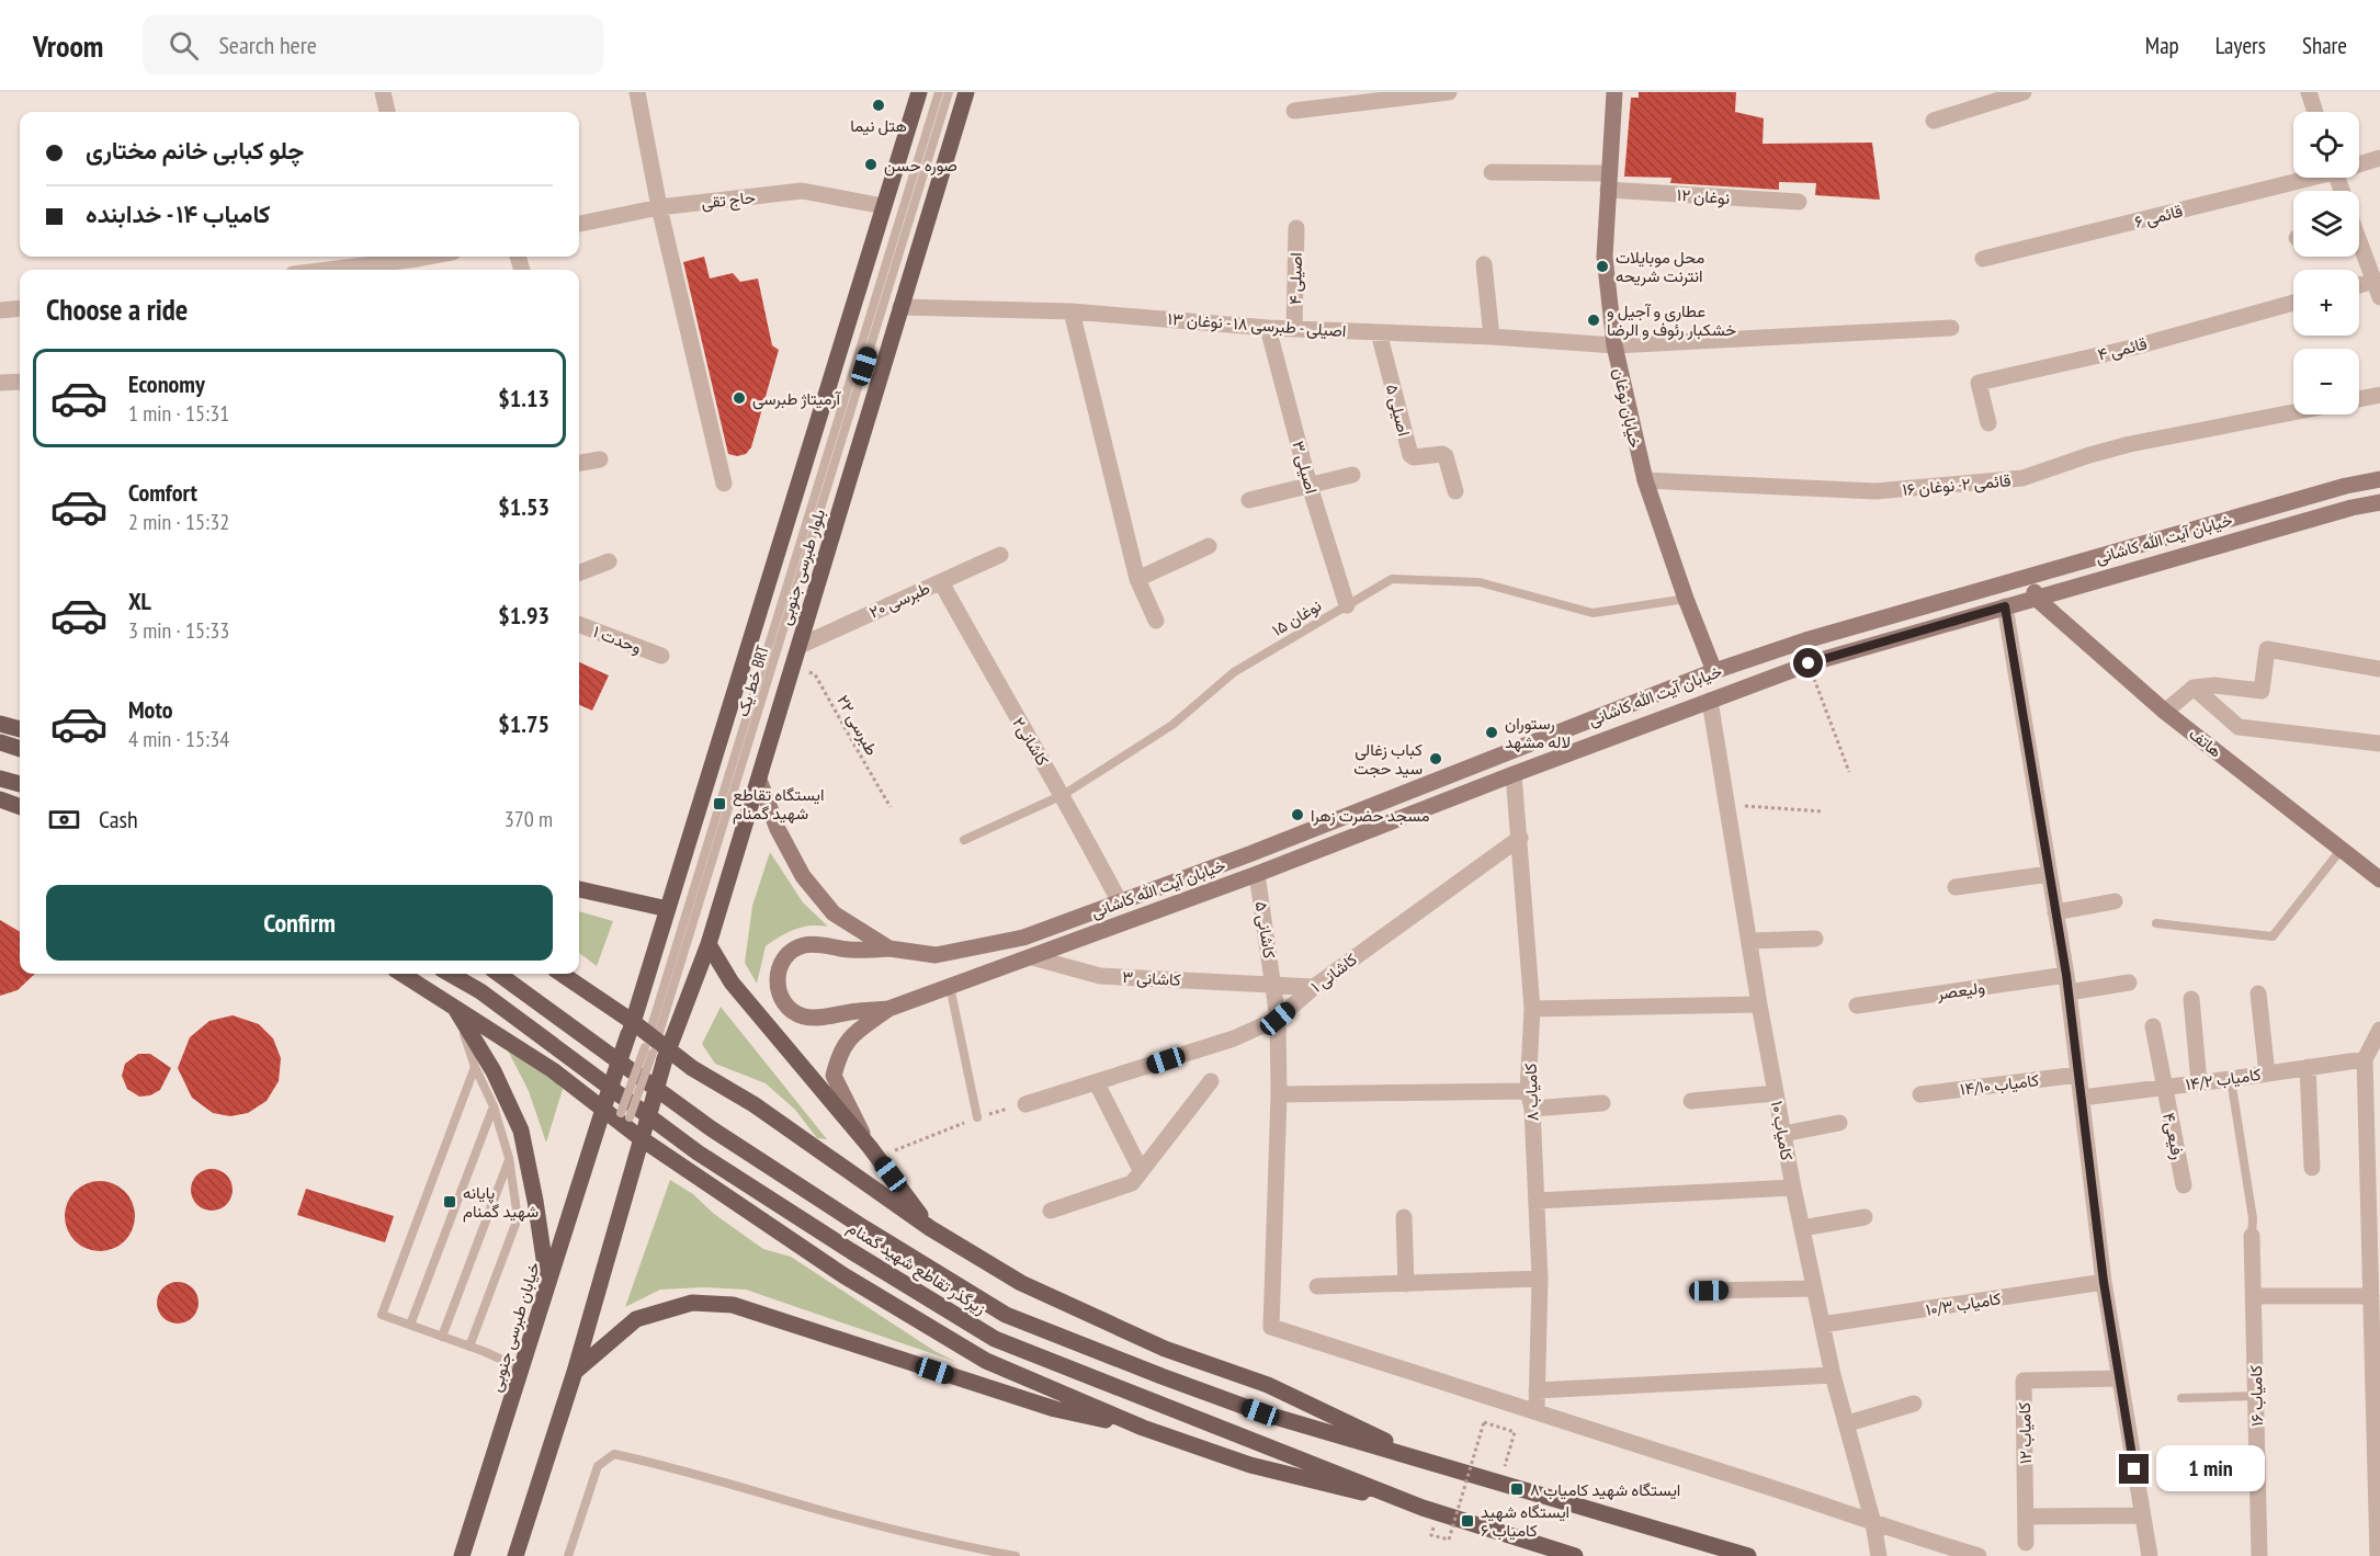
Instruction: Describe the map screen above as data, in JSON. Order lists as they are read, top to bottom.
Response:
{
  "streets": {
    "main road": [
      "خیابان نوغان",
      "خیابان آیت الله کاشانی",
      "بلوار طبرسی جنوبی",
      "هاتف",
      "زیرگذر تقاطع شهید گمنام",
      "خیابان طبرسی جنوبی"
    ],
    "street": [
      "نوغان ۱۲",
      "حاج تقی",
      "قائمی ۶",
      "اصیلی ۴",
      "اصیلی - طبرسی ۱۸ - نوغان ۱۳",
      "قائمی ۴",
      "اصیلی ۵",
      "اصیلی ۳",
      "قائمی ۲- نوغان ۱۶",
      "طبرسی ۲۰",
      "وحدت ۱",
      "کاشانی۲",
      "کاشانی ۵",
      "کاشانی ۱",
      "کاشانی ۳",
      "ولیعصر",
      "کامیاب ۱۴/۲",
      "کامیاب ۱۴/۱۰",
      "کامیاب ۸",
      "کامیاب ۱۰",
      "رفیعی۴",
      "کامیاب ۱۰/۳",
      "کامیاب ۱۶",
      "کامیاب ۱۲"
    ],
    "lane": ["نوغان ۱۵", "خط یک BRT"],
    "path": ["طبرسی ۲۲"]
  },
  "crossings": [
    ["نوغان ۱۲", "خیابان نوغان"],
    ["حاج تقی", "بلوار طبرسی جنوبی"],
    ["اصیلی ۴", "اصیلی - طبرسی ۱۸ - نوغان ۱۳"],
    ["اصیلی - طبرسی ۱۸ - نوغان ۱۳", "خیابان نوغان"],
    ["اصیلی - طبرسی ۱۸ - نوغان ۱۳", "اصیلی ۵"],
    ["اصیلی - طبرسی ۱۸ - نوغان ۱۳", "اصیلی ۳"],
    ["اصیلی - طبرسی ۱۸ - نوغان ۱۳", "بلوار طبرسی جنوبی"],
    ["خیابان نوغان", "قائمی ۲- نوغان ۱۶"],
    ["خیابان نوغان", "خیابان آیت الله کاشانی"],
    ["خیابان نوغان", "نوغان ۱۵"],
    ["اصیلی ۳", "نوغان ۱۵"],
    ["خیابان آیت الله کاشانی", "بلوار طبرسی جنوبی"],
    ["خیابان آیت الله کاشانی", "کاشانی۲"],
    ["خیابان آیت الله کاشانی", "هاتف"],
    ["خیابان آیت الله کاشانی", "کاشانی ۵"],
    ["خیابان آیت الله کاشانی", "کاشانی ۳"],
    ["خیابان آیت الله کاشانی", "کامیاب ۸"],
    ["خیابان آیت الله کاشانی", "کامیاب ۱۰"],
    ["بلوار طبرسی جنوبی", "طبرسی ۲۰"],
    ["بلوار طبرسی جنوبی", "خط یک BRT"],
    ["بلوار طبرسی جنوبی", "طبرسی ۲۲"],
    ["بلوار طبرسی جنوبی", "خیابان طبرسی جنوبی"],
    ["طبرسی ۲۰", "کاشانی۲"],
    ["نوغان ۱۵", "کاشانی۲"],
    ["کاشانی ۵", "کاشانی ۱"],
    ["کاشانی ۵", "کاشانی ۳"],
    ["کاشانی ۵", "کامیاب ۸"],
    ["کاشانی ۱", "کاشانی ۳"],
    ["کاشانی ۱", "کامیاب ۸"],
    ["کامیاب ۱۴/۲", "رفیعی۴"],
    ["کامیاب ۱۰", "کامیاب ۱۰/۳"]
  ],
  "places": {
    "other": [
      "هتل نیما",
      "صوره حسن",
      "محل موبايلات انترنت شريحه",
      "عطاری و آجیل و خشکبار رئوف و الرضا",
      "آرمیتاژ طبرسی",
      "رستوران لاله مشهد",
      "کباب زغالی سید حجت",
      "مسجد حضرت زهرا"
    ],
    "transit": [
      "ایستگاه تقاطع شهید گمنام",
      "پایانه شهید گمنام",
      "ایستگاه شهید کامیاب ۸",
      "ایستگاه شهید کامیاب ۶"
    ]
  },
  "page": {
    "header": "Vroom",
    "search": "Search here",
    "nav": ["Map", "Layers", "Share"],
    "map_buttons": ["+", "−"],
    "banner": ["چلو کبابی خانم مختاری", "کامیاب ۱۴ - خدابنده"],
    "heading": "Choose a ride",
    "list": [
      {
        "name": "Economy",
        "note": "1 min · 15:31",
        "value": "$1.13"
      },
      {
        "name": "Comfort",
        "note": "2 min · 15:32",
        "value": "$1.53"
      },
      {
        "name": "XL",
        "note": "3 min · 15:33",
        "value": "$1.93"
      },
      {
        "name": "Moto",
        "note": "4 min · 15:34",
        "value": "$1.75"
      }
    ],
    "pay": ["Cash", "370 m"],
    "buttons": "Confirm",
    "bubble": "1 min"
  }
}
